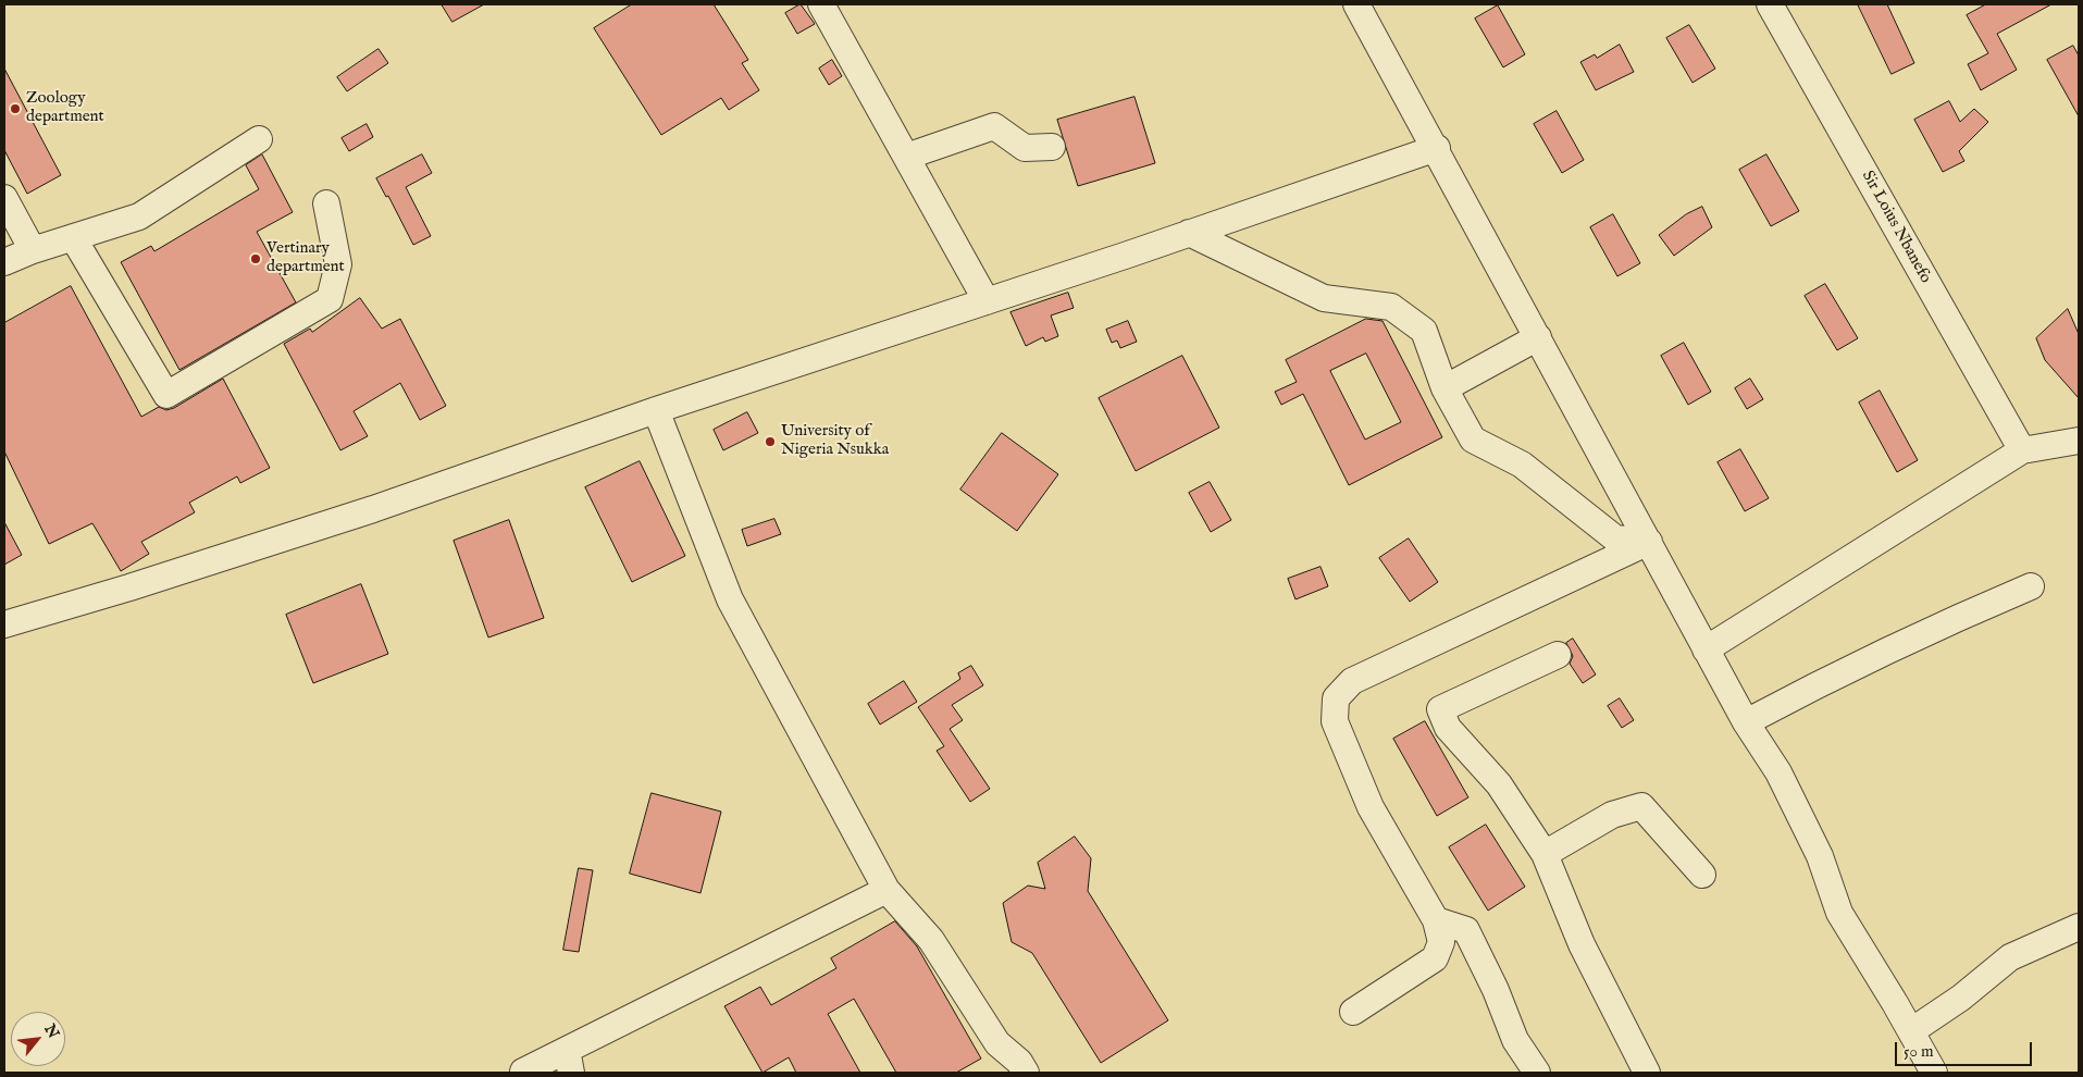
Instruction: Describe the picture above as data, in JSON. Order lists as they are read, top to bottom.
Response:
{
  "streets": {
    "street": ["Sir Loius Nbanefo"]
  },
  "places": ["Zoology department", "Vertinary department", "University of Nigeria Nsukka"],
  "scale_bar": "50 m",
  "north": "top right"
}
